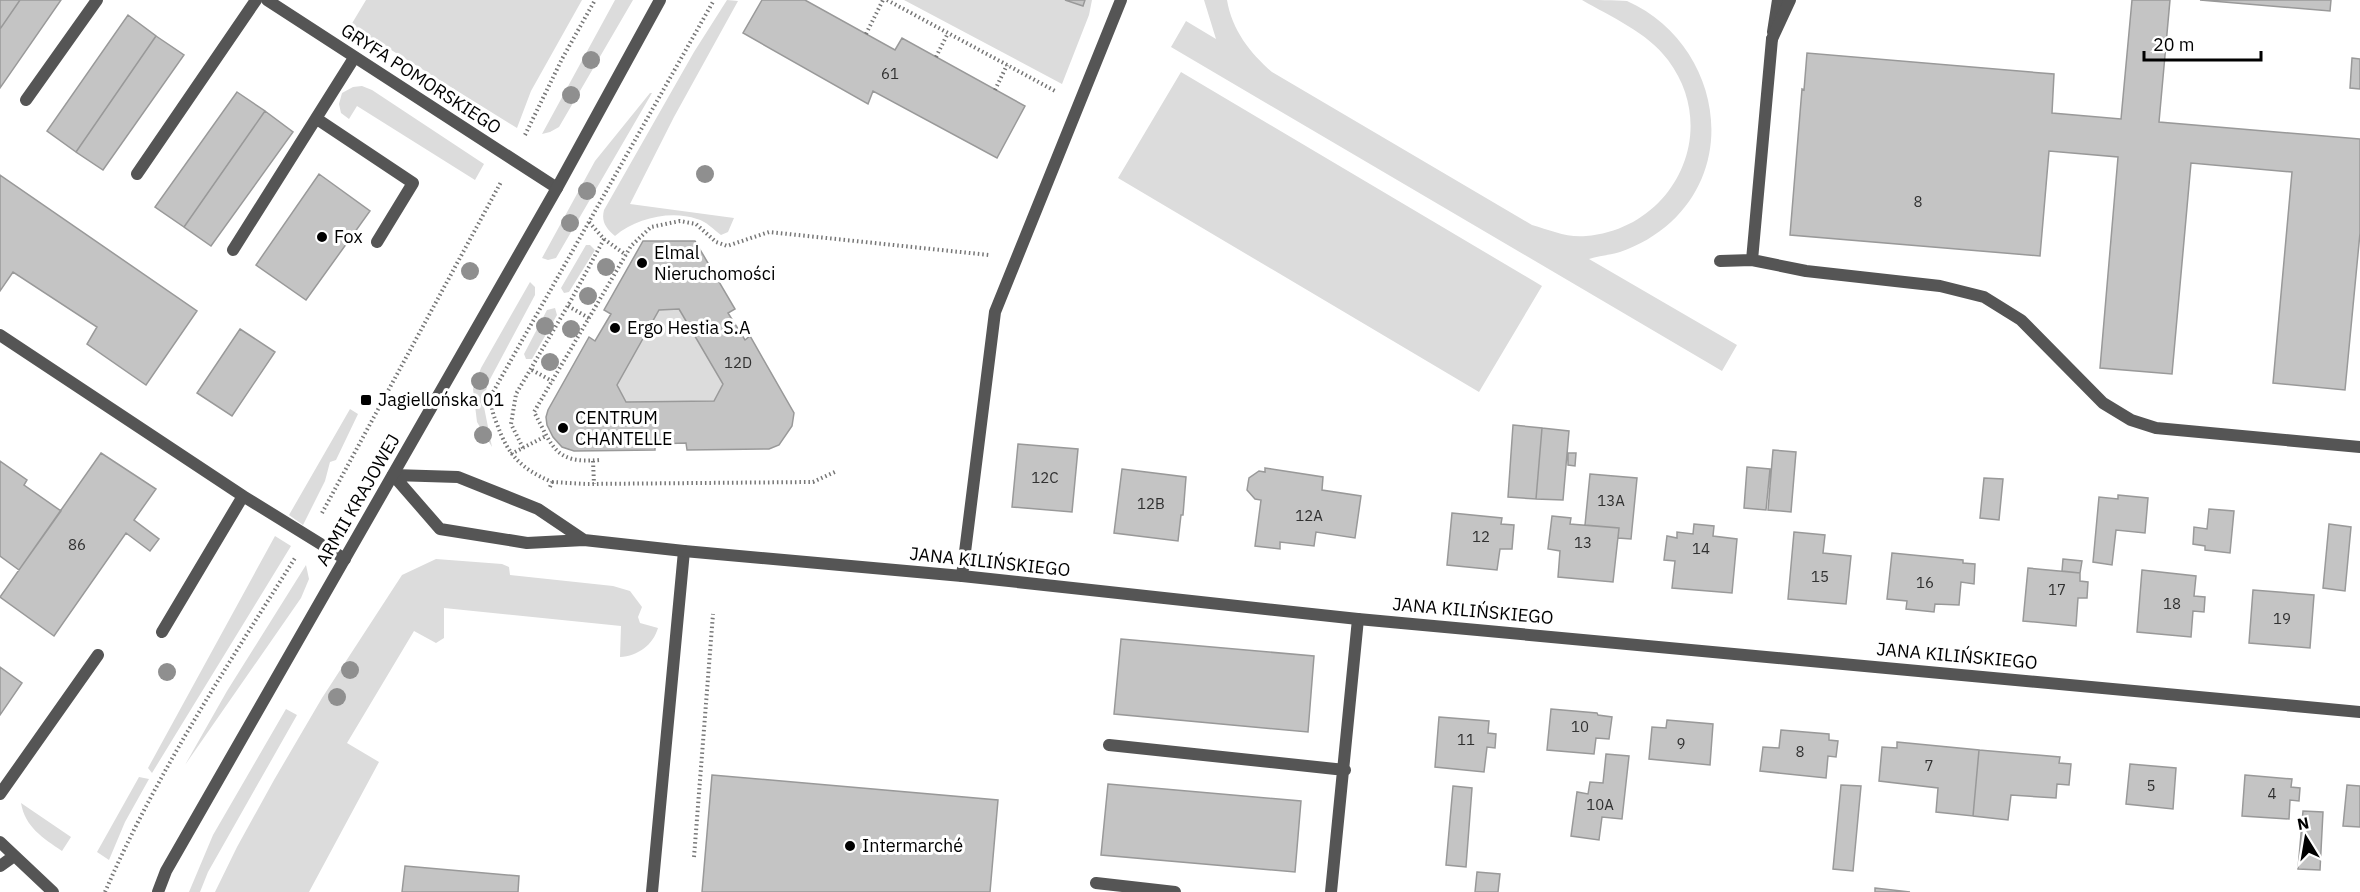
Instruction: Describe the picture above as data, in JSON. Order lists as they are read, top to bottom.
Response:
{
  "streets": {
    "street": ["GRYFA POMORSKIEGO", "ARMII KRAJOWEJ", "JANA KILIŃSKIEGO"]
  },
  "crossings": [
    ["GRYFA POMORSKIEGO", "ARMII KRAJOWEJ"],
    ["ARMII KRAJOWEJ", "JANA KILIŃSKIEGO"]
  ],
  "places": {
    "other": [
      "Fox",
      "Elmal Nieruchomości",
      "Ergo Hestia S.A",
      "CENTRUM CHANTELLE",
      "Intermarché"
    ],
    "transit": ["Jagiellońska 01"]
  },
  "house_numbers": [
    "61",
    "8",
    "12D",
    "12C",
    "13A",
    "12B",
    "12A",
    "12",
    "13",
    "86",
    "14",
    "15",
    "16",
    "17",
    "18",
    "19",
    "10",
    "11",
    "9",
    "8",
    "7",
    "5",
    "4",
    "10A"
  ],
  "scale_bar": "20 m",
  "north": "top"
}
